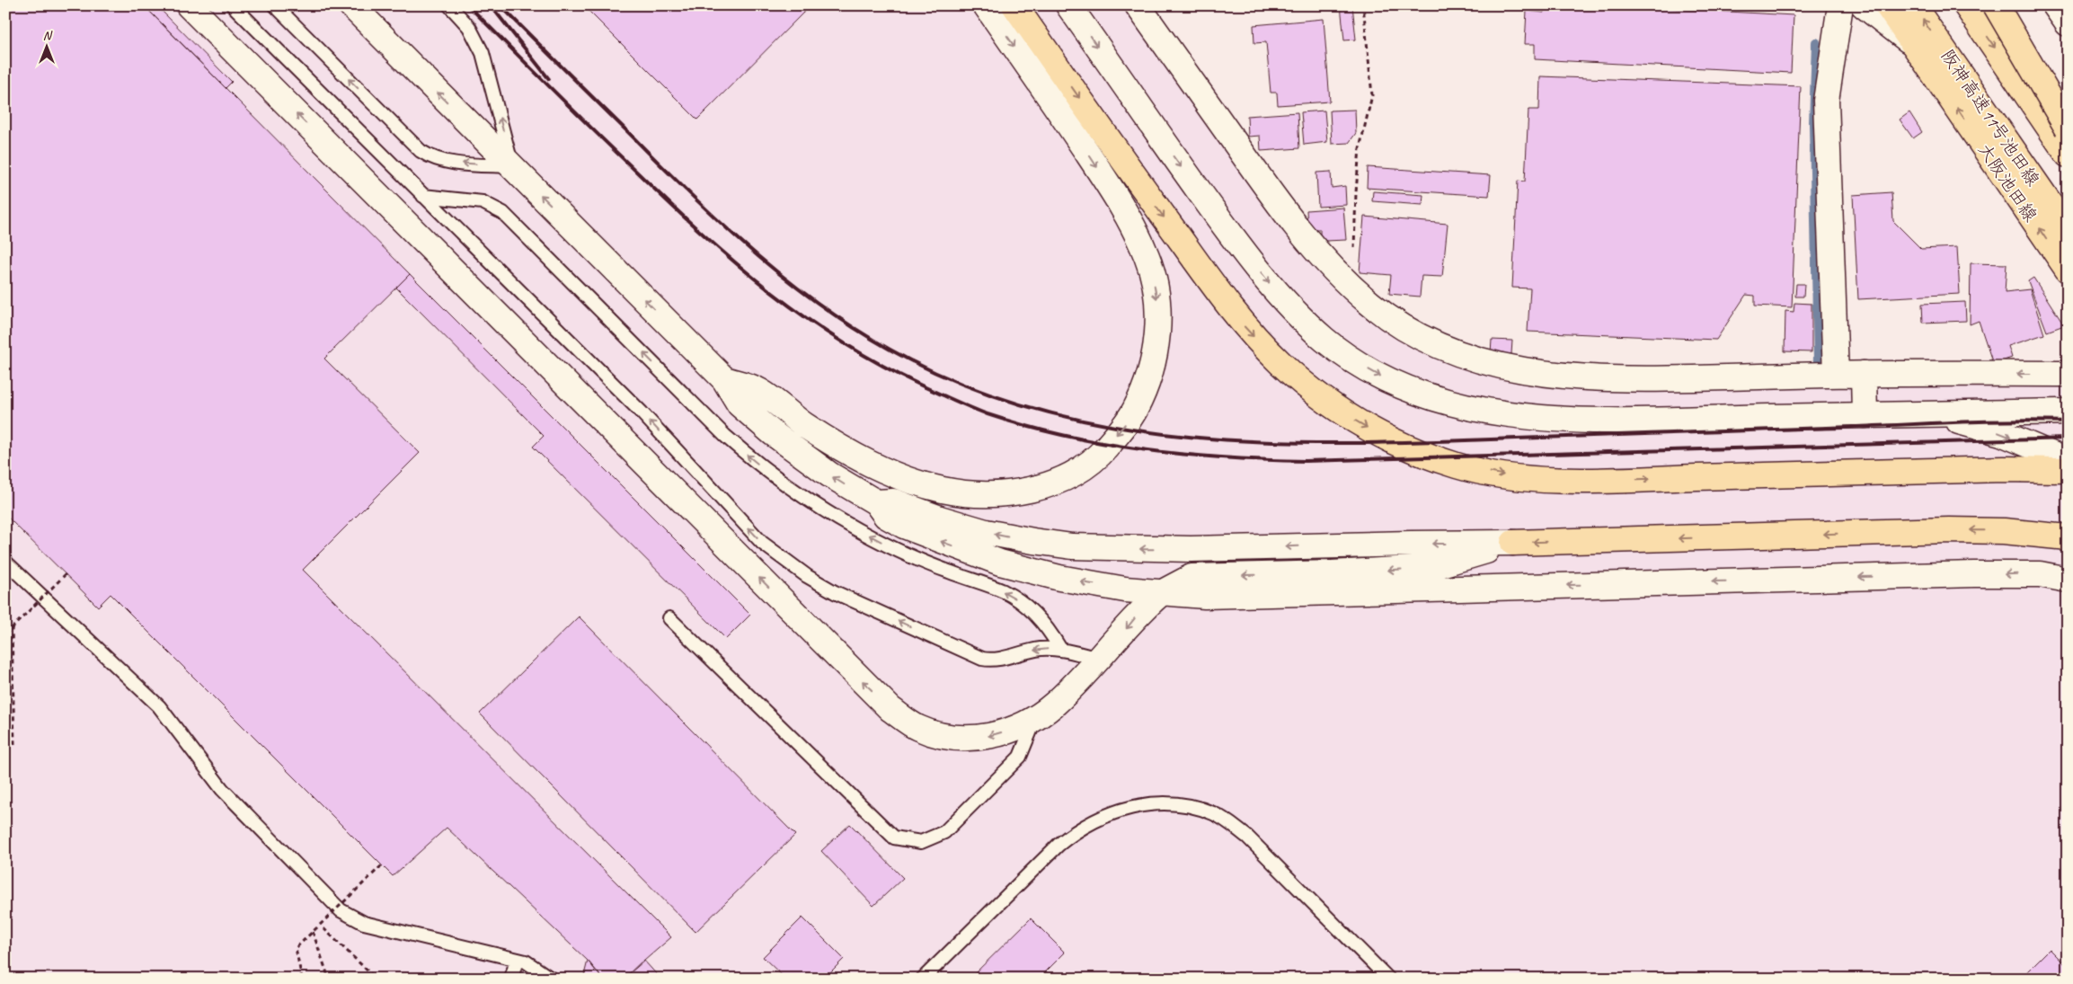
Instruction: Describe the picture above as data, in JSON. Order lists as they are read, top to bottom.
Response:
{
  "streets": {
    "main road": ["阪神高速11号池田線", "大阪池田線"]
  },
  "north": "top"
}
